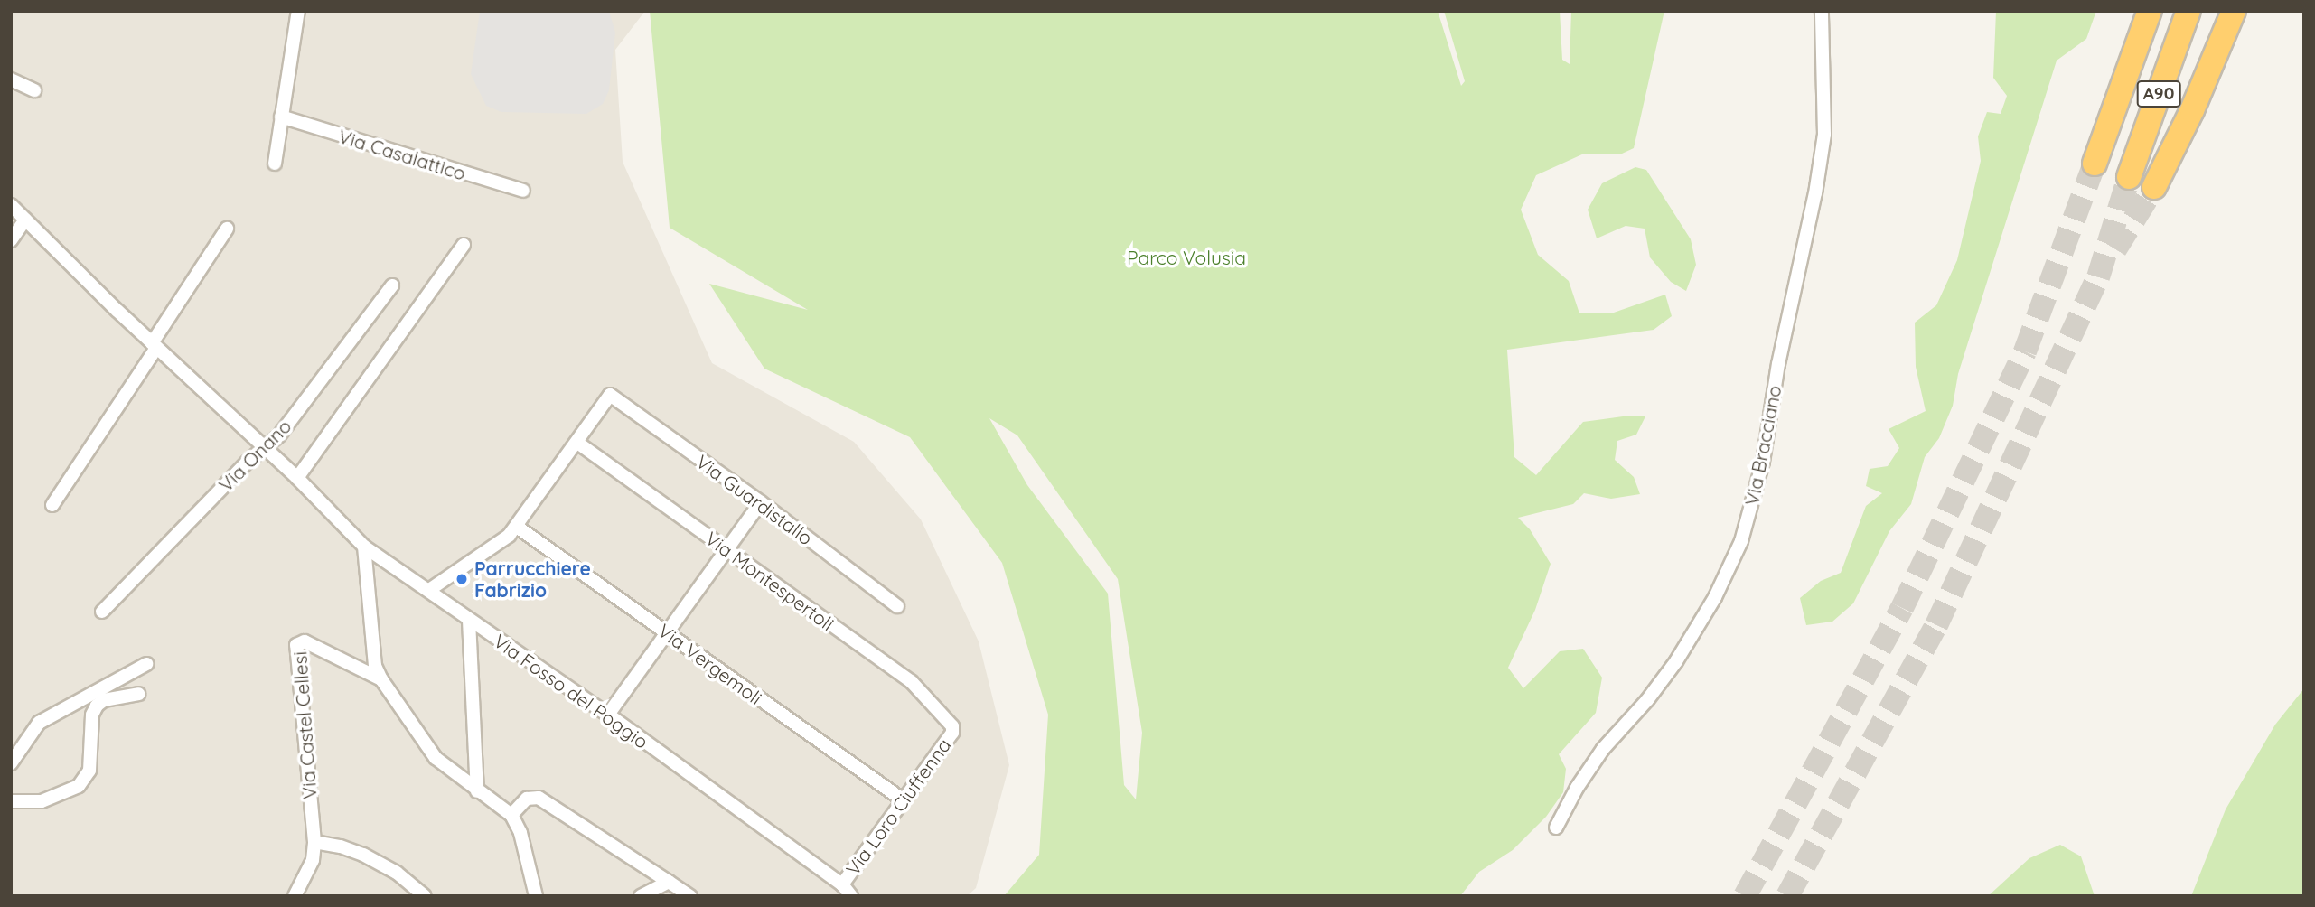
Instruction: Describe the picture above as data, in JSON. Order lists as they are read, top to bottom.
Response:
{
  "streets": {
    "highway": ["A90"],
    "street": [
      "Via Casalattico",
      "Via Bracciano",
      "Via Onano",
      "Via Guardistallo",
      "Via Montespertoli",
      "Via Vergemoli",
      "Via Fosso del Poggio",
      "Via Castel Cellesi",
      "Via Loro Ciuffenna"
    ]
  },
  "crossings": [
    ["Via Onano", "Via Fosso del Poggio"],
    ["Via Guardistallo", "Via Montespertoli"],
    ["Via Montespertoli", "Via Loro Ciuffenna"],
    ["Via Vergemoli", "Via Loro Ciuffenna"],
    ["Via Fosso del Poggio", "Via Loro Ciuffenna"]
  ],
  "parks": ["Parco Volusia"],
  "places": ["Parrucchiere Fabrizio"]
}
